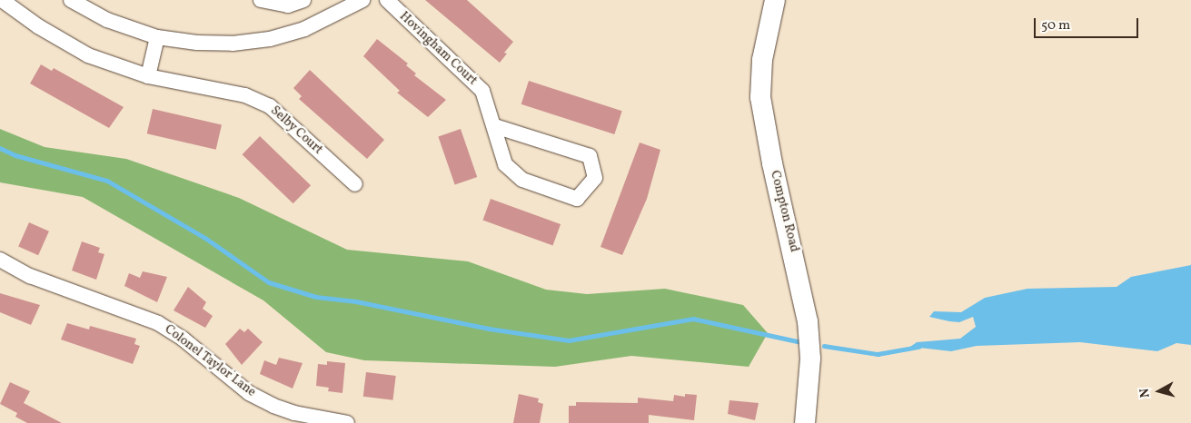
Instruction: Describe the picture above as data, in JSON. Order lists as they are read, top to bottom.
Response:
{
  "streets": {
    "street": [
      "Hovingham Court",
      "Selby Court",
      "Compton Road",
      "Colonel Taylor Lane"
    ]
  },
  "scale_bar": "50 m",
  "north": "left"
}
